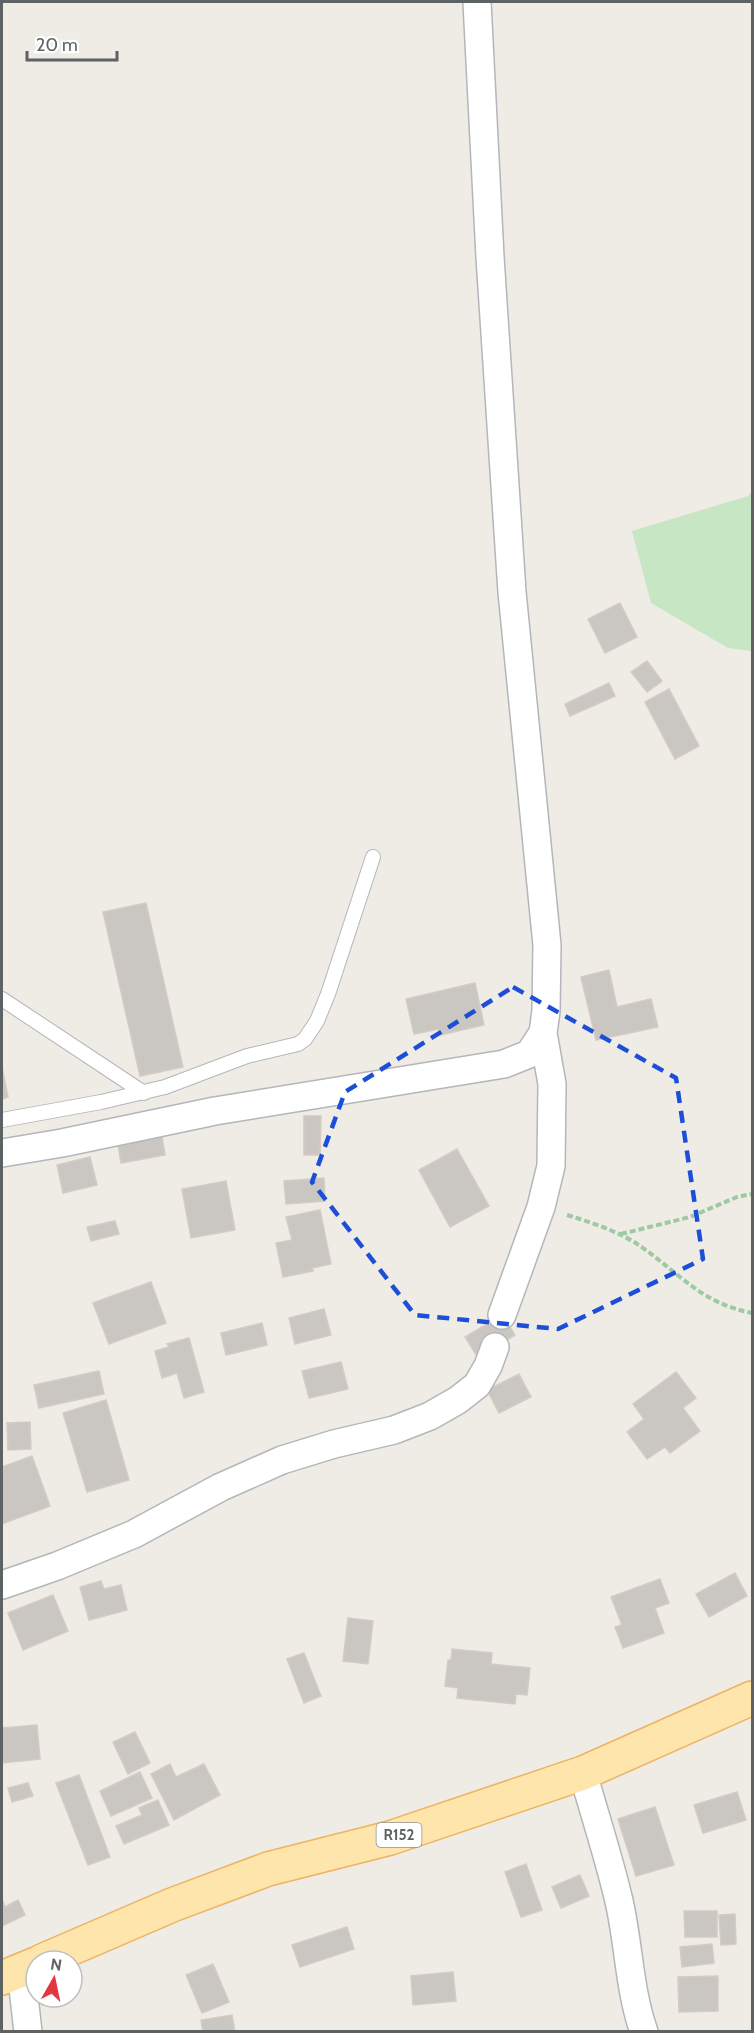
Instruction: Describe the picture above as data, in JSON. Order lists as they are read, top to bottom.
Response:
{
  "streets": {
    "main road": ["R152"]
  },
  "scale_bar": "20 m",
  "north": "top"
}
